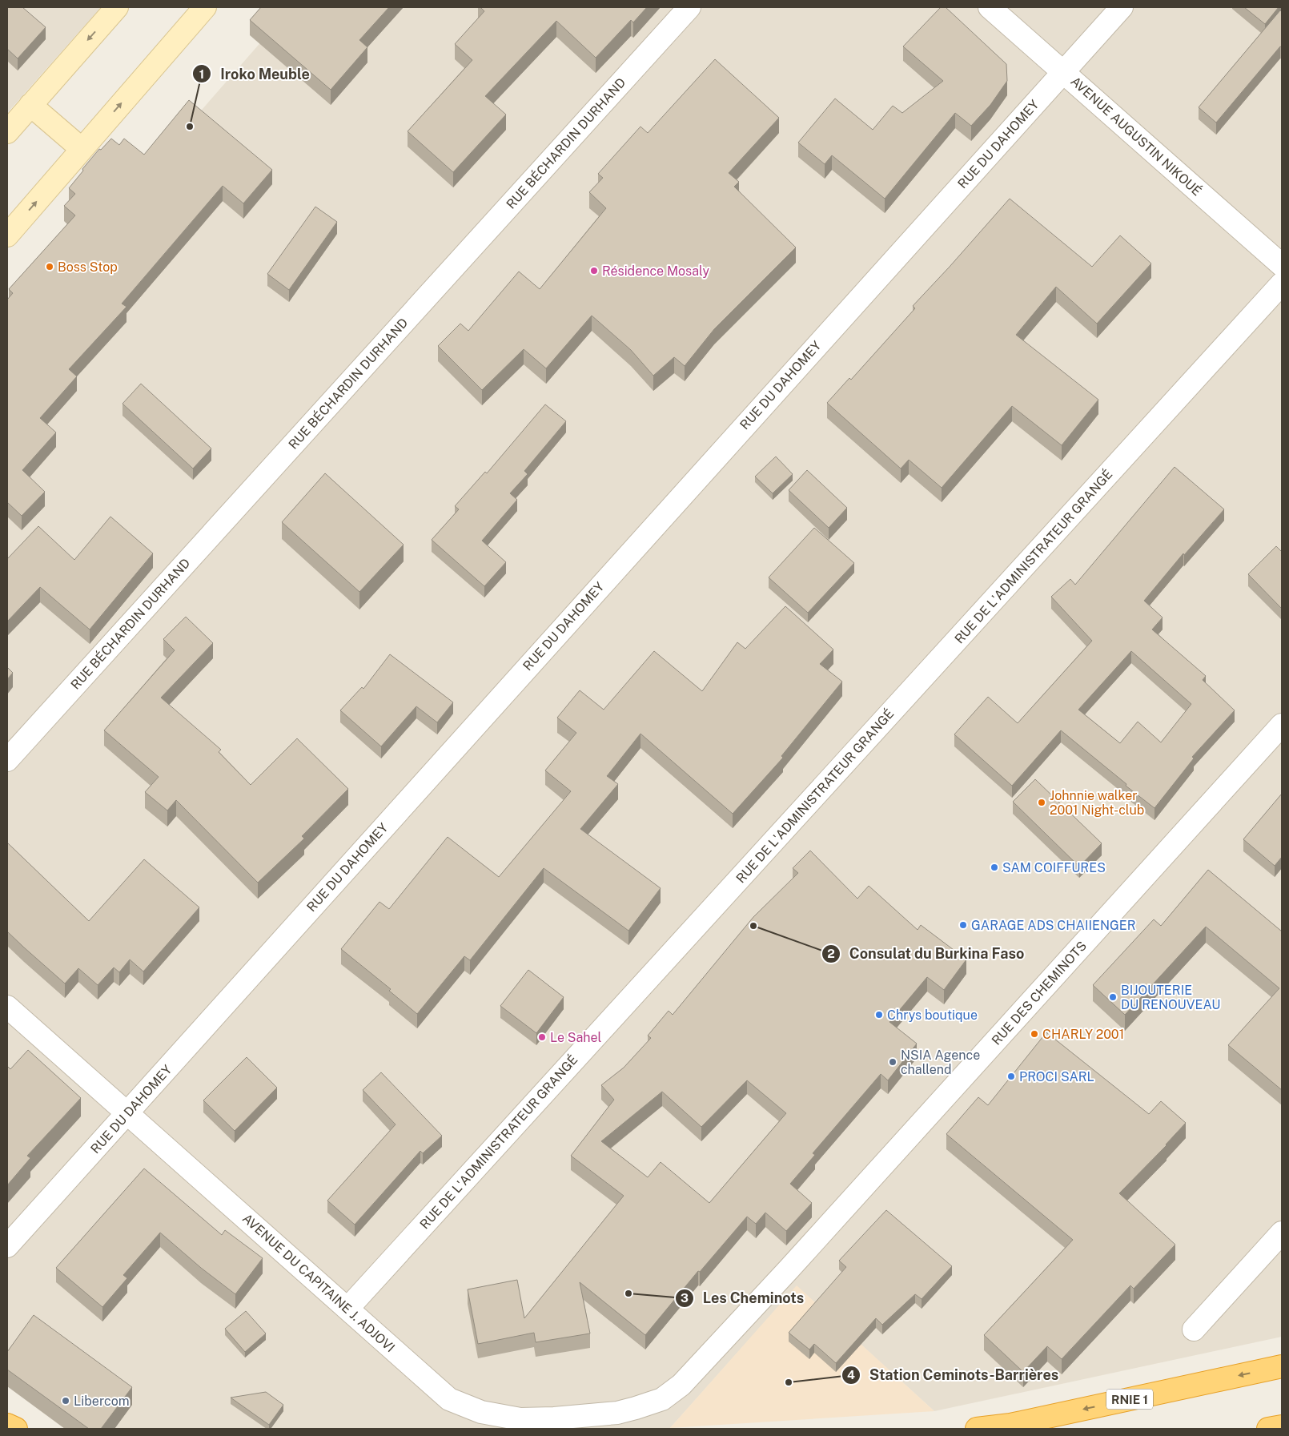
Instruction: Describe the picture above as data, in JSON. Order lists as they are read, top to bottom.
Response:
{
  "streets": {
    "highway": ["RNIE 1"],
    "street": [
      "AVENUE AUGUSTIN NIKOUÉ",
      "RUE BÉCHARDIN DURHAND",
      "RUE DU DAHOMEY",
      "RUE DE L'ADMINISTRATEUR GRANGÉ",
      "RUE DES CHEMINOTS",
      "AVENUE DU CAPITAINE J. ADJOVI"
    ]
  },
  "crossings": [
    ["AVENUE AUGUSTIN NIKOUÉ", "RUE DU DAHOMEY"],
    ["RUE DU DAHOMEY", "AVENUE DU CAPITAINE J. ADJOVI"],
    ["RUE DE L'ADMINISTRATEUR GRANGÉ", "AVENUE DU CAPITAINE J. ADJOVI"],
    ["RUE DES CHEMINOTS", "AVENUE DU CAPITAINE J. ADJOVI"]
  ],
  "places": [
    "Iroko Meuble",
    "Boss Stop",
    "Résidence Mosaly",
    "Johnnie walker 2001 Night-club",
    "SAM COIFFURES",
    "GARAGE ADS CHAIIENGER",
    "Consulat du Burkina Faso",
    "BIJOUTERIE DU RENOUVEAU",
    "Chrys boutique",
    "CHARLY 2001",
    "Le Sahel",
    "NSIA Agence challend",
    "PROCI SARL",
    "Les Cheminots",
    "Station Ceminots-Barrières",
    "Libercom"
  ]
}
